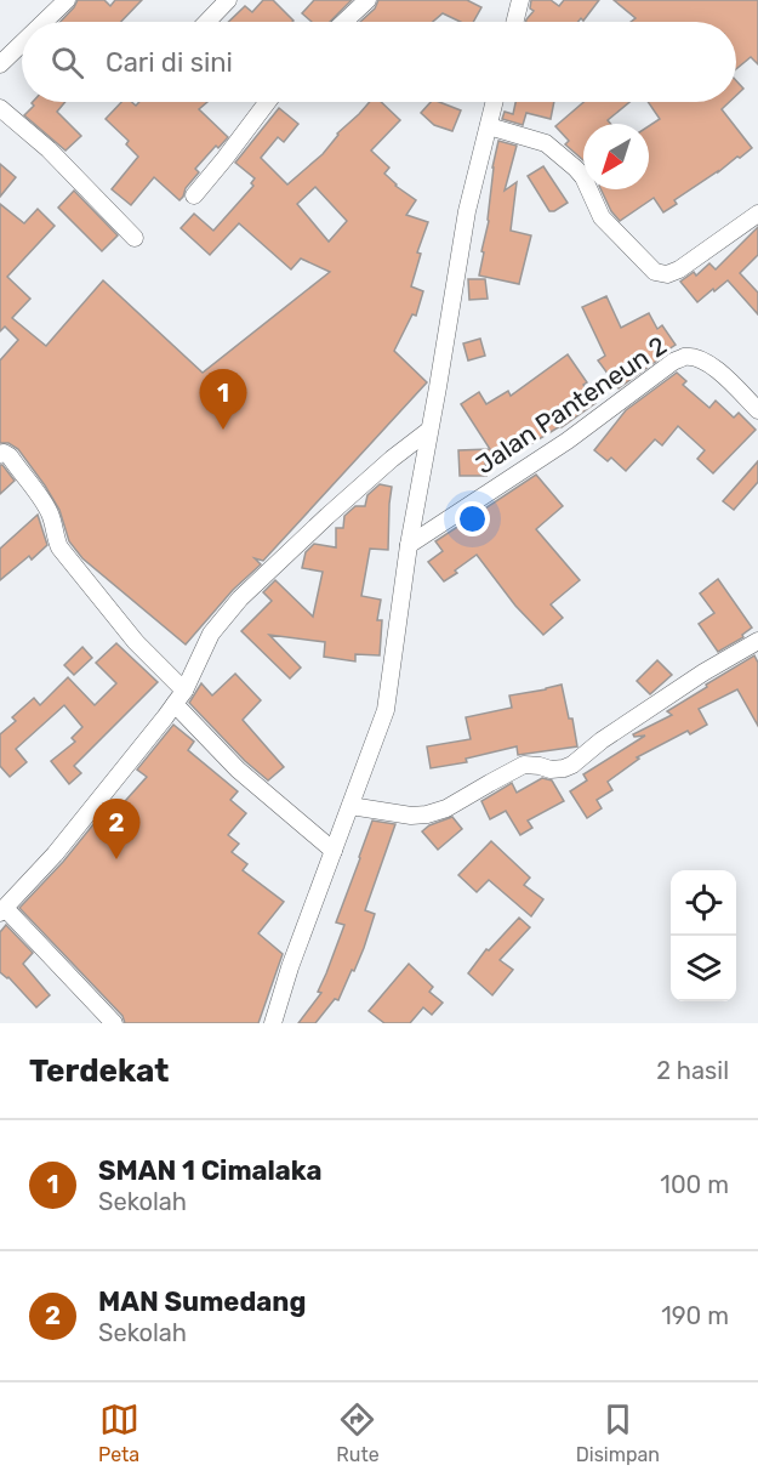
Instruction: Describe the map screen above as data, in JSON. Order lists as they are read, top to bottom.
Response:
{
  "streets": {
    "street": ["Jalan Panteneun 2"]
  },
  "north": "bottom left",
  "page": {
    "search": "Cari di sini",
    "pins": ["1", "2"],
    "heading": ["Terdekat", "2 hasil"],
    "list": [
      {
        "mark": "1",
        "name": "SMAN 1 Cimalaka",
        "note": "Sekolah",
        "value": "100 m"
      },
      {
        "mark": "2",
        "name": "MAN Sumedang",
        "note": "Sekolah",
        "value": "190 m"
      }
    ],
    "nav": ["Peta", "Rute", "Disimpan"]
  }
}
